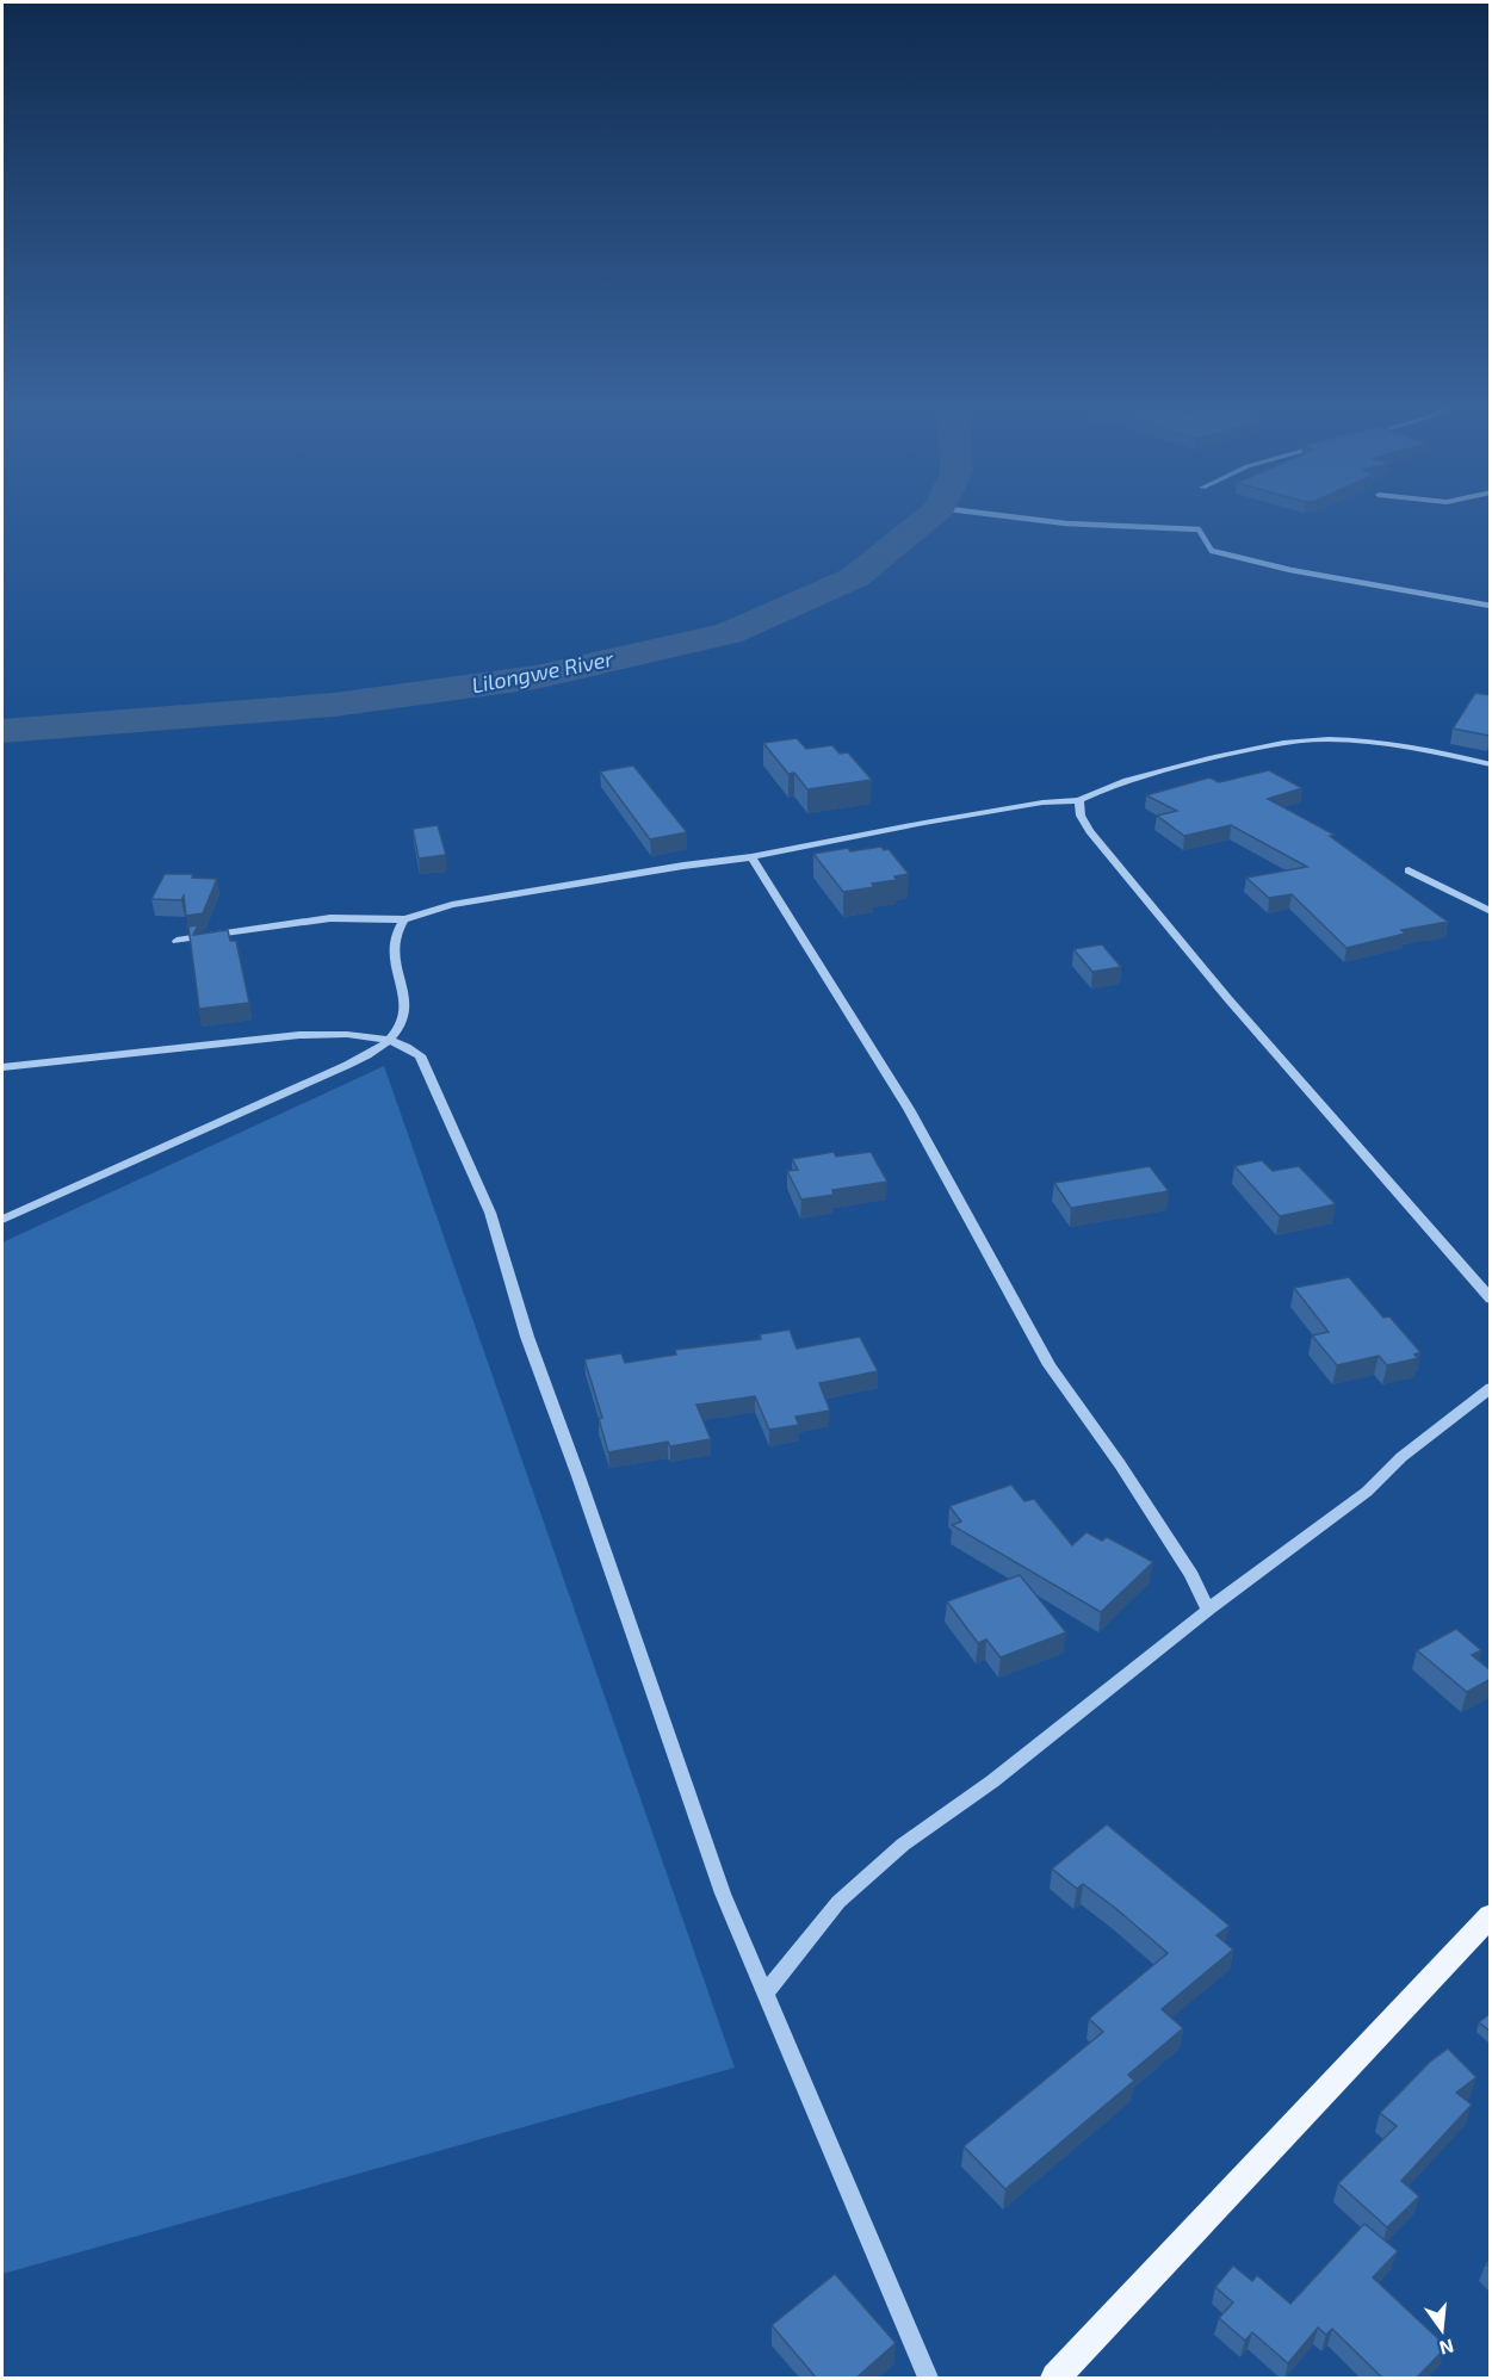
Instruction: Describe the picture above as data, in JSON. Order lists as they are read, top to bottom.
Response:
{
  "water": ["Lilongwe River"],
  "north": "bottom"
}
